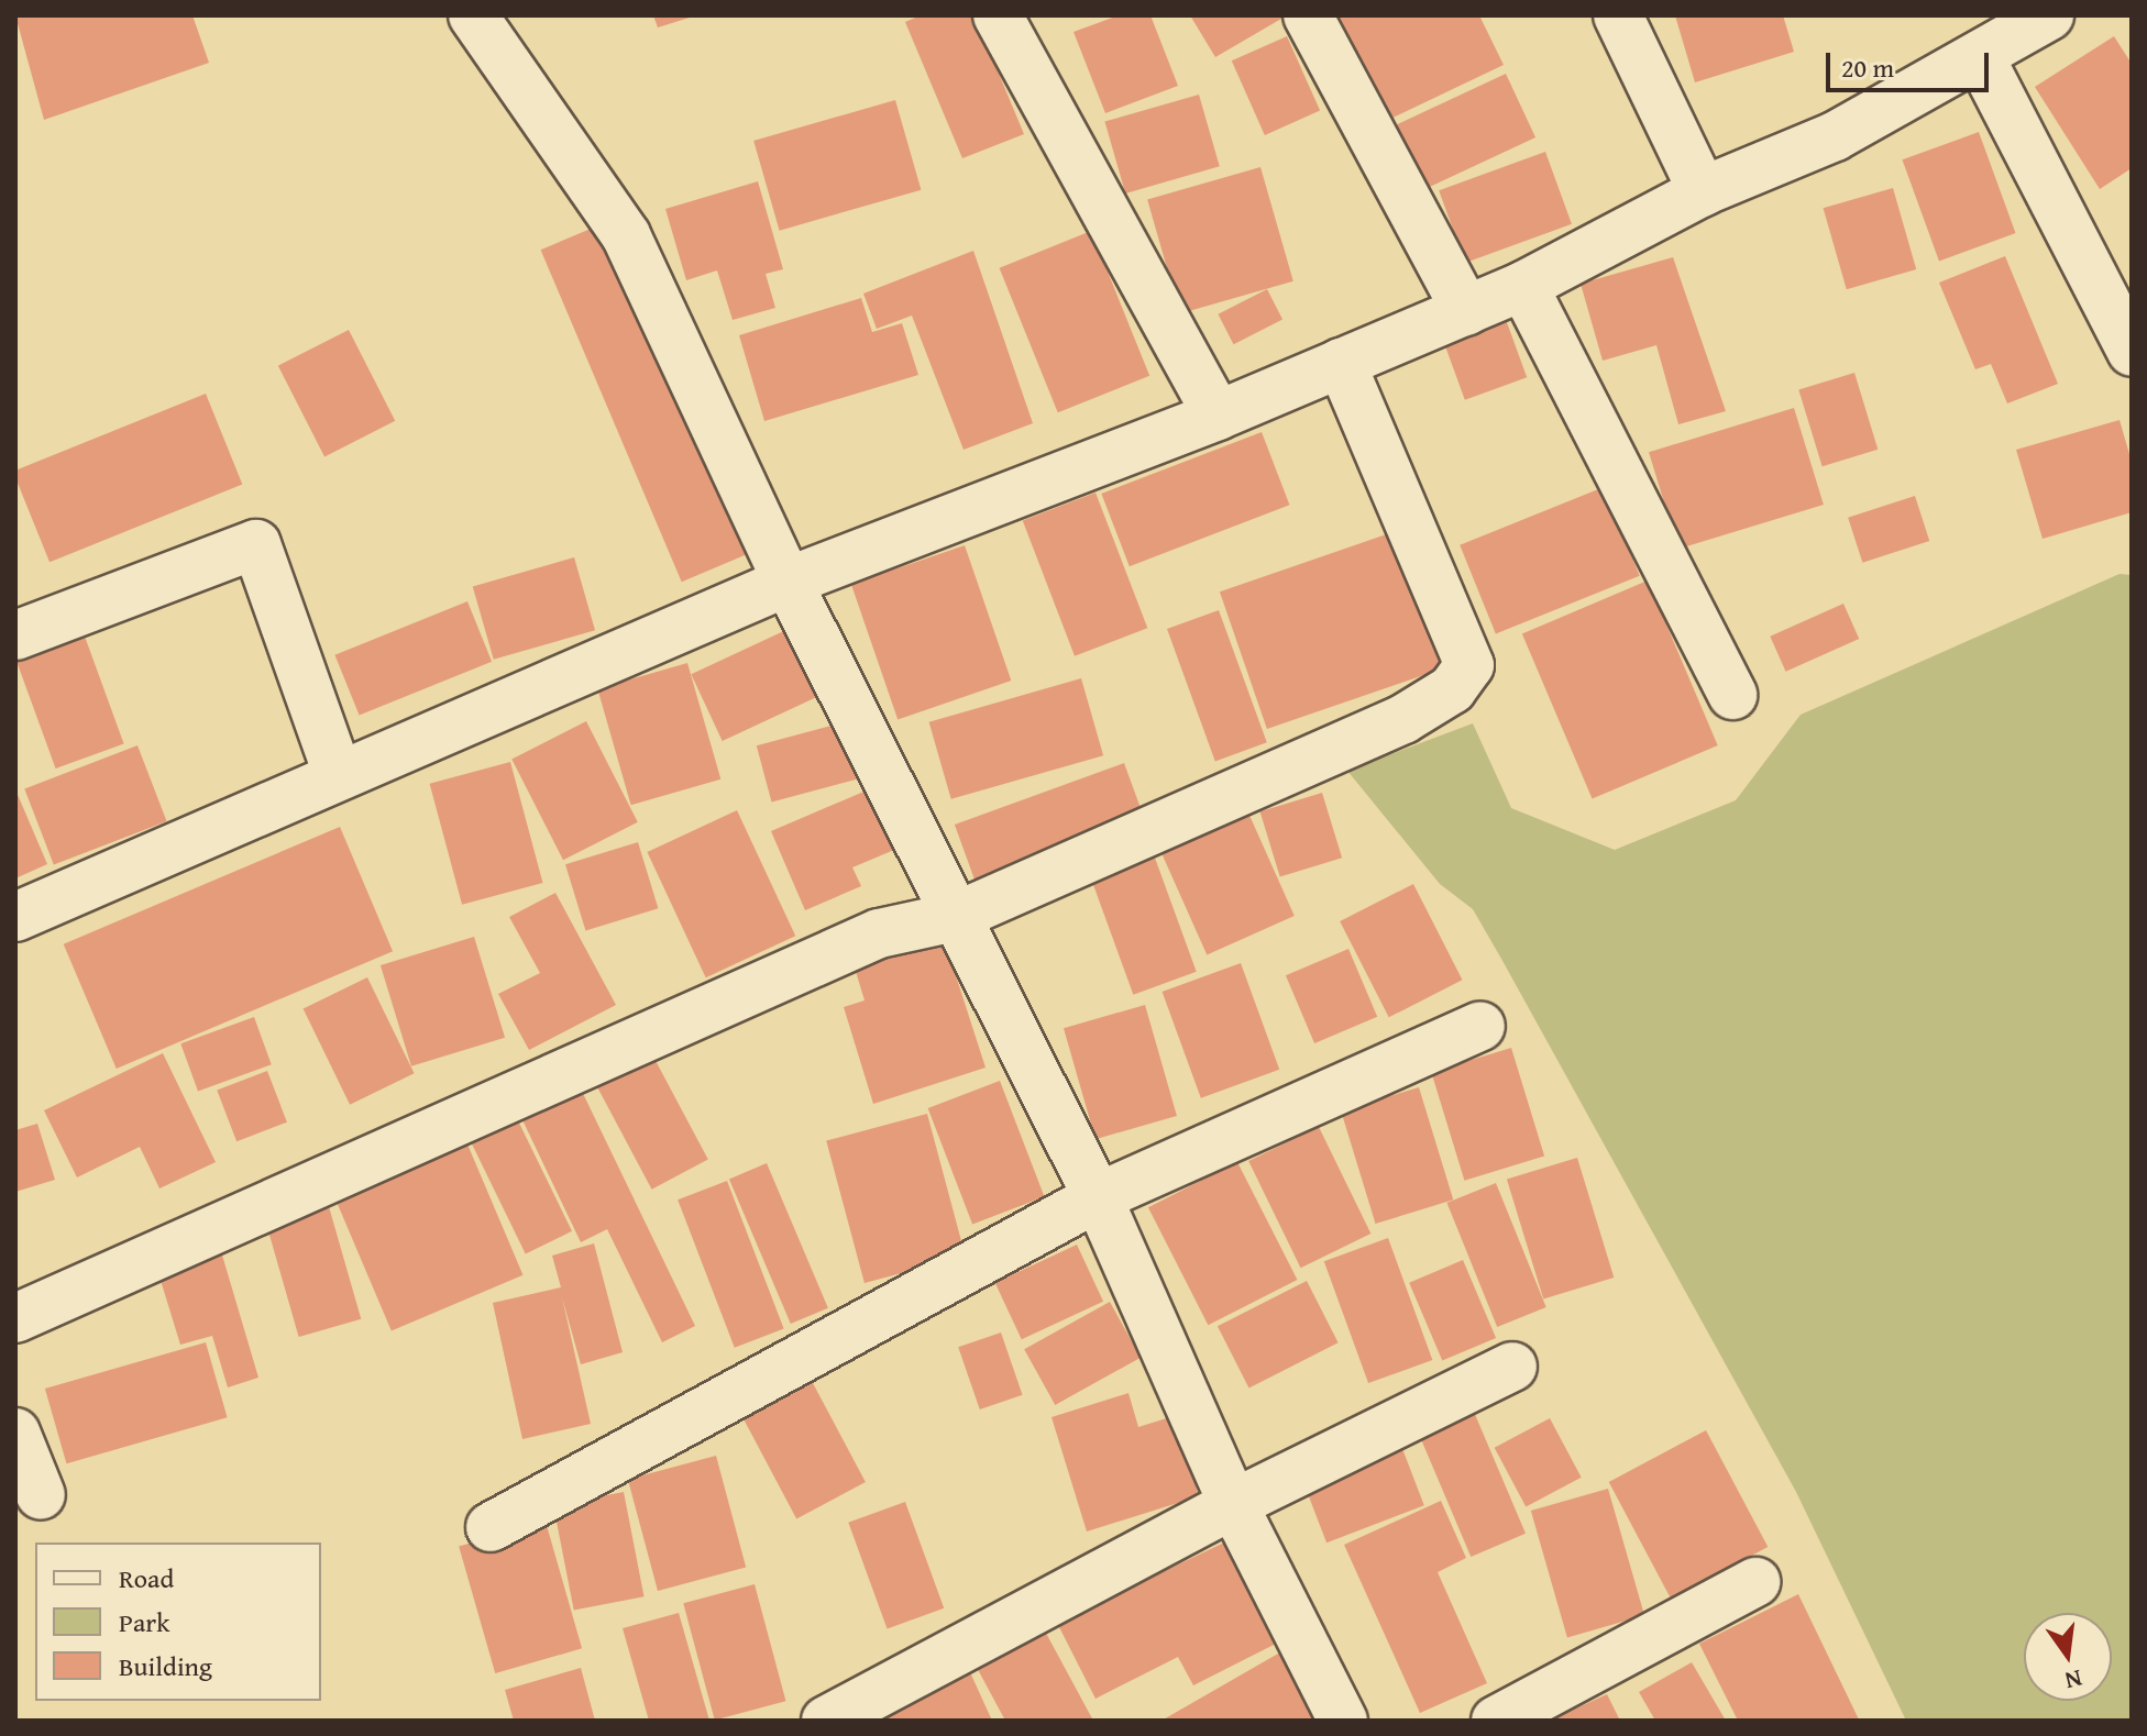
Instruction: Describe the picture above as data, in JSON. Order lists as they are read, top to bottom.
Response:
{
  "legend": ["Road", "Park", "Building"],
  "scale_bar": "20 m",
  "north": "bottom"
}
